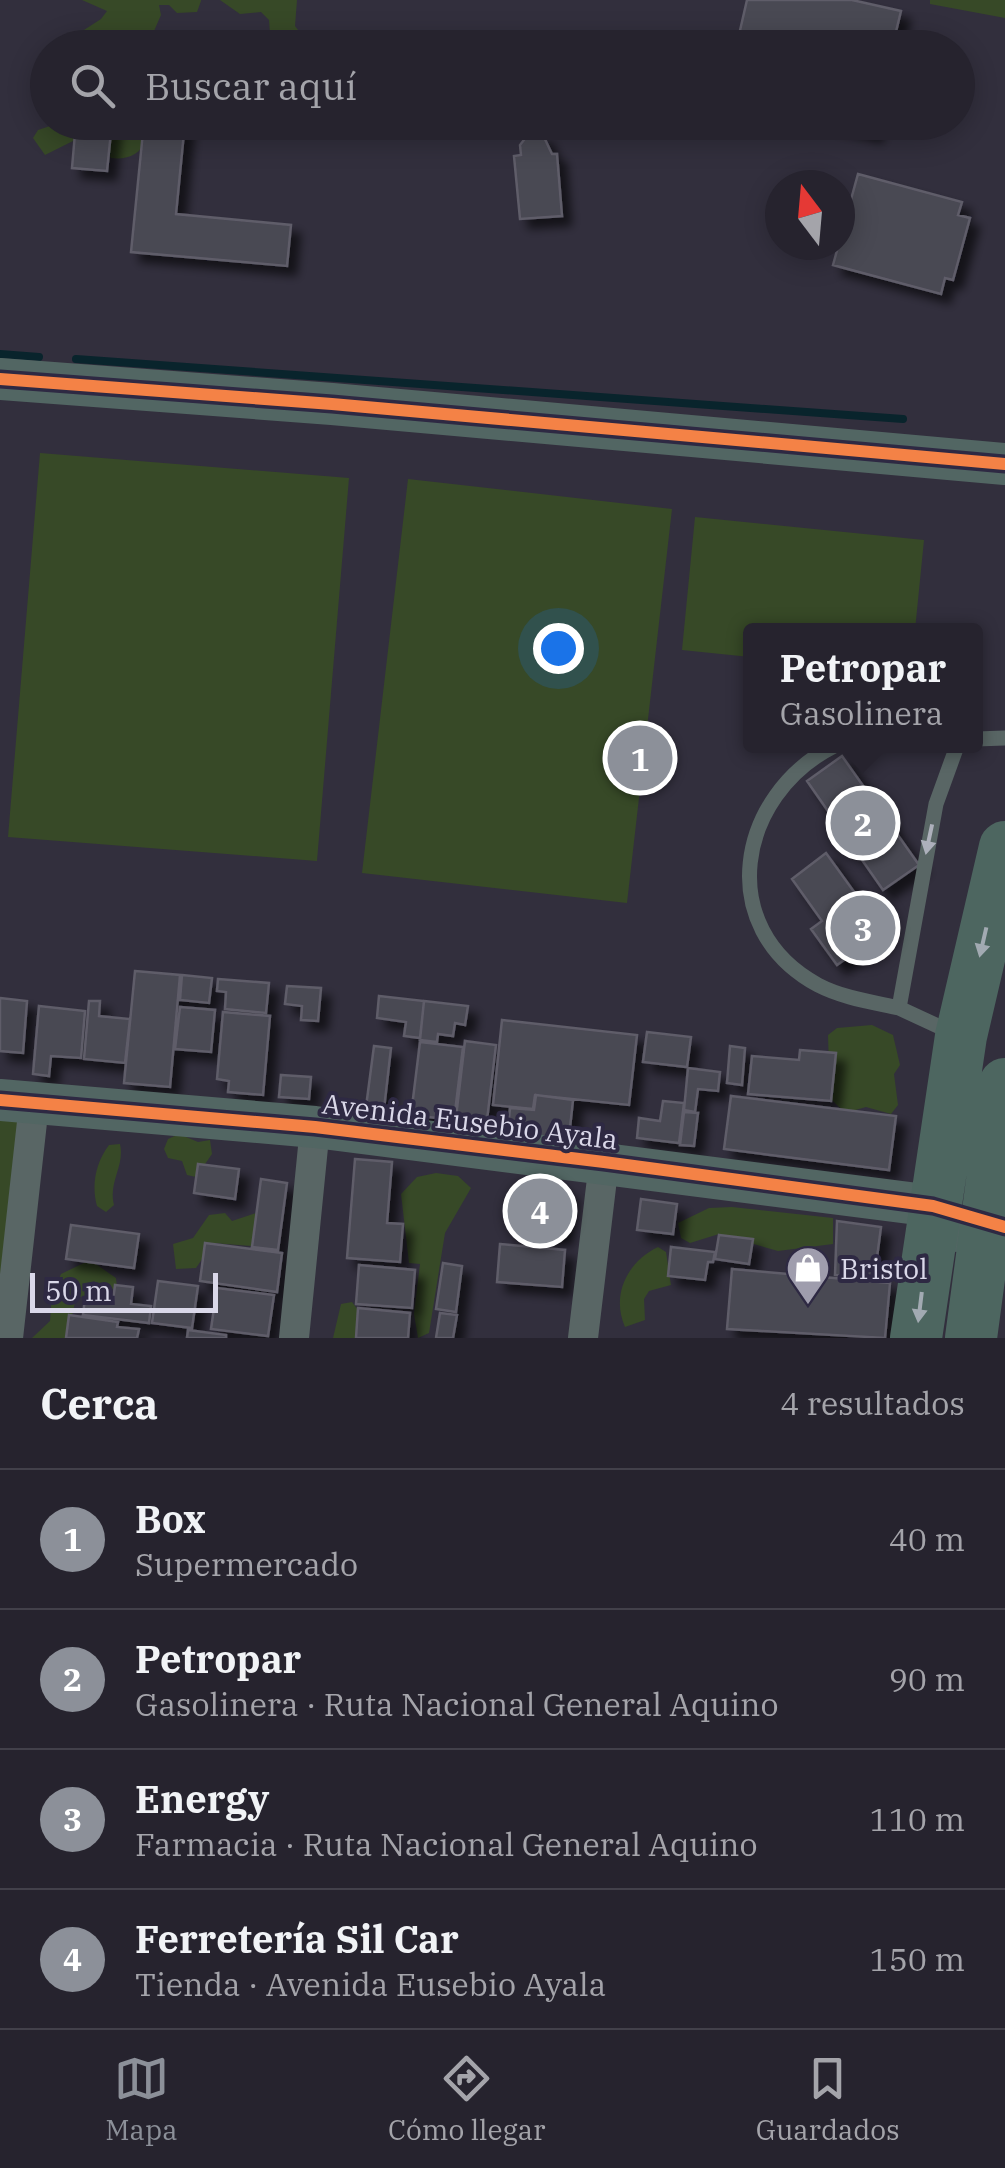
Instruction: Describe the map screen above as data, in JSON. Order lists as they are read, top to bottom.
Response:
{
  "streets": {
    "street": ["Avenida Eusebio Ayala"]
  },
  "places": {
    "shop": ["Bristol"]
  },
  "scale_bar": "50 m",
  "north": "top",
  "page": {
    "search": "Buscar aquí",
    "popup": ["Petropar", "Gasolinera"],
    "pins": [
      "1",
      "2",
      "3",
      "4"
    ],
    "scale": "50 m",
    "heading": ["Cerca", "4 resultados"],
    "list": [
      {
        "mark": "1",
        "name": "Box",
        "note": "Supermercado",
        "value": "40 m"
      },
      {
        "mark": "2",
        "name": "Petropar",
        "note": "Gasolinera · Ruta Nacional General Aquino",
        "value": "90 m"
      },
      {
        "mark": "3",
        "name": "Energy",
        "note": "Farmacia · Ruta Nacional General Aquino",
        "value": "110 m"
      },
      {
        "mark": "4",
        "name": "Ferretería Sil Car",
        "note": "Tienda · Avenida Eusebio Ayala",
        "value": "150 m"
      }
    ],
    "nav": ["Mapa", "Cómo llegar", "Guardados"]
  }
}
